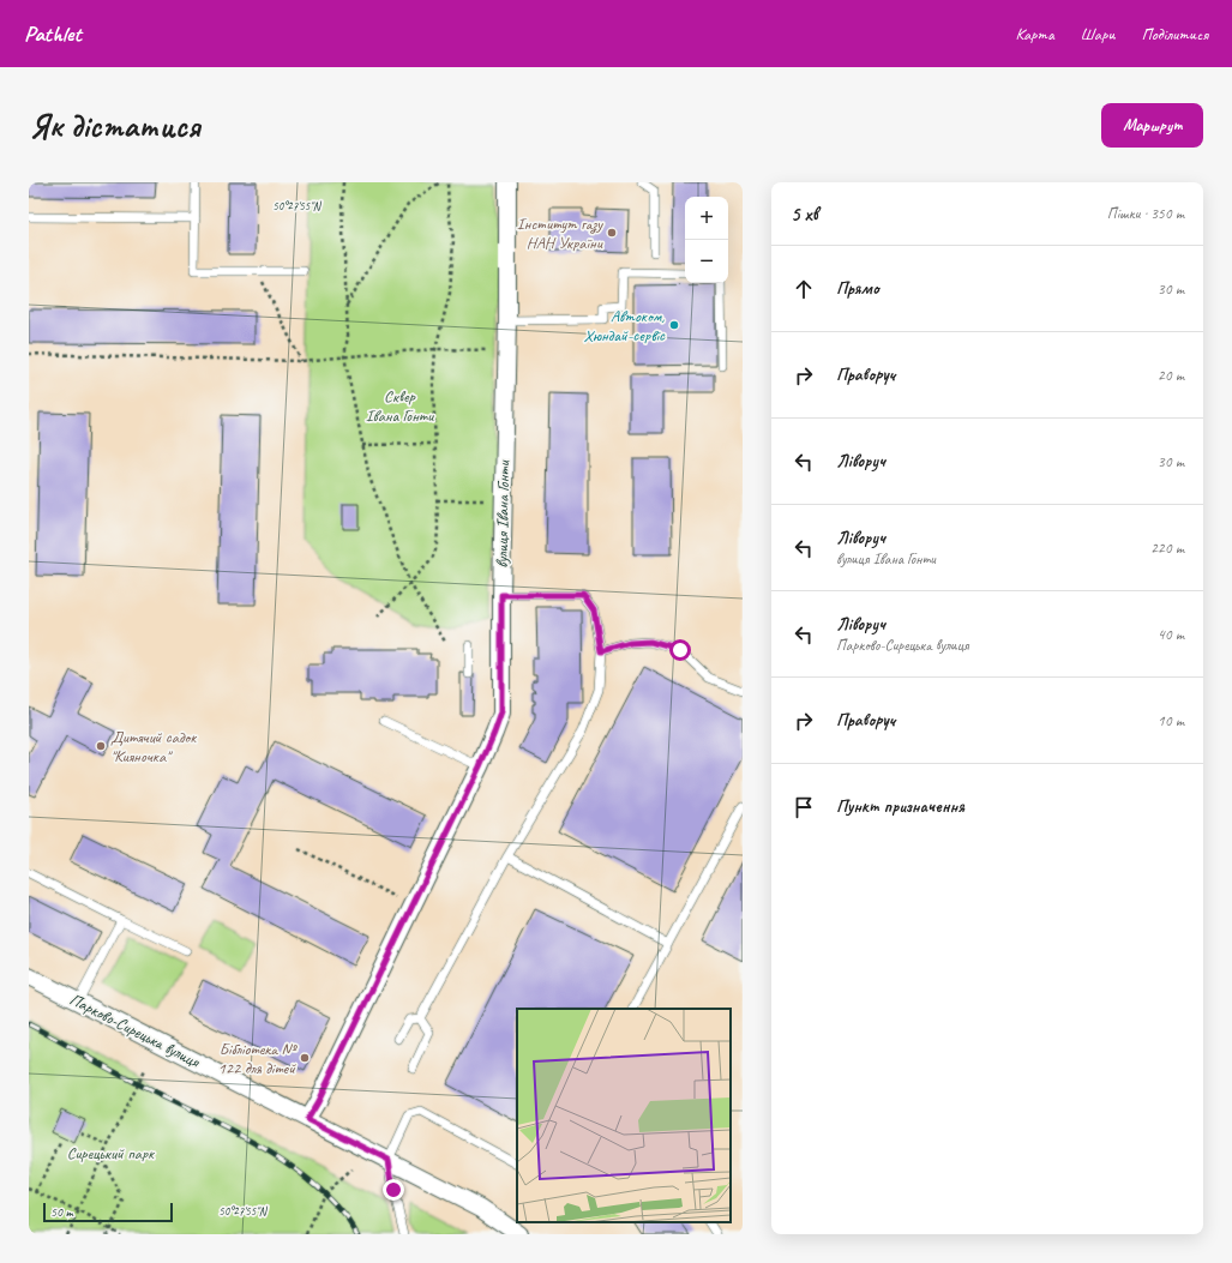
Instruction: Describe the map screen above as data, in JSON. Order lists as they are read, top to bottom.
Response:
{
  "streets": {
    "street": ["вулиця Івана Гонти", "Парково-Сирецька вулиця"]
  },
  "crossings": [
    ["вулиця Івана Гонти", "Парково-Сирецька вулиця"]
  ],
  "parks": ["Сквер Івана Гонти", "Сирецький парк"],
  "places": [
    "Інститут газу НАН України",
    "Автоком, Хюндай-сервіс",
    "Дитячий садок \"Кияночка\"",
    "Бібліотека № 122 для дітей"
  ],
  "scale_bar": "50 m",
  "page": {
    "header": "Pathlet",
    "nav": ["Карта", "Шари", "Поділитися"],
    "buttons": "Маршрут",
    "title": "Як дістатися",
    "heading": ["5 хв", "Пішки · 350 m"],
    "map_buttons": ["+", "−"],
    "list": [
      ["Прямо", "30 m"],
      ["Праворуч", "20 m"],
      ["Ліворуч", "30 m"],
      ["Ліворуч", "вулиця Івана Гонти", "220 m"],
      ["Ліворуч", "Парково-Сирецька вулиця", "40 m"],
      ["Праворуч", "10 m"],
      "Пункт призначення"
    ],
    "scale": "50 m"
  },
  "coordinates": ["50°27'55\"N"]
}
